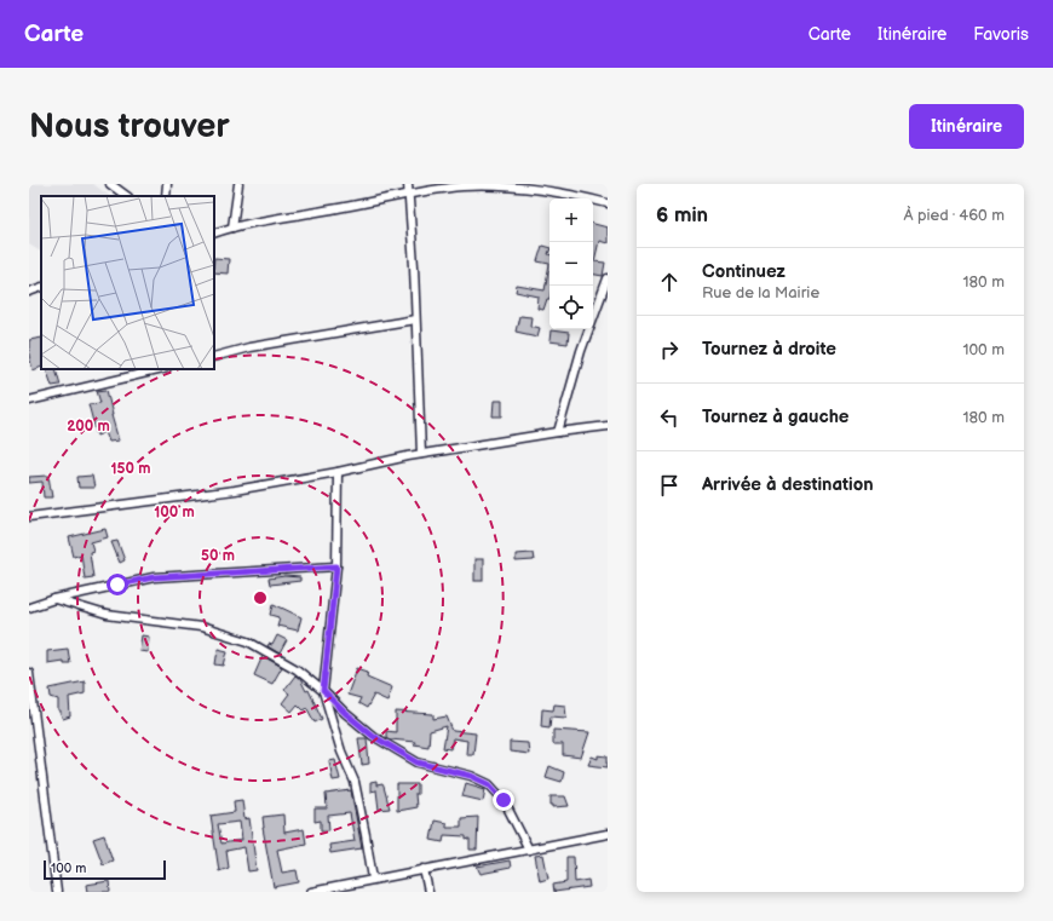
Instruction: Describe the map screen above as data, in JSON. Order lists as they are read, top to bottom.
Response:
{
  "scale_bar": "100 m",
  "page": {
    "header": "Carte",
    "nav": ["Carte", "Itinéraire", "Favoris"],
    "buttons": "Itinéraire",
    "title": "Nous trouver",
    "heading": ["6 min", "À pied · 460 m"],
    "map_buttons": ["+", "−"],
    "list": [
      ["Continuez", "Rue de la Mairie", "180 m"],
      ["Tournez à droite", "100 m"],
      ["Tournez à gauche", "180 m"],
      "Arrivée à destination"
    ],
    "scale": "100 m"
  },
  "rings": [
    "200 m",
    "150 m",
    "100 m",
    "50 m"
  ]
}
